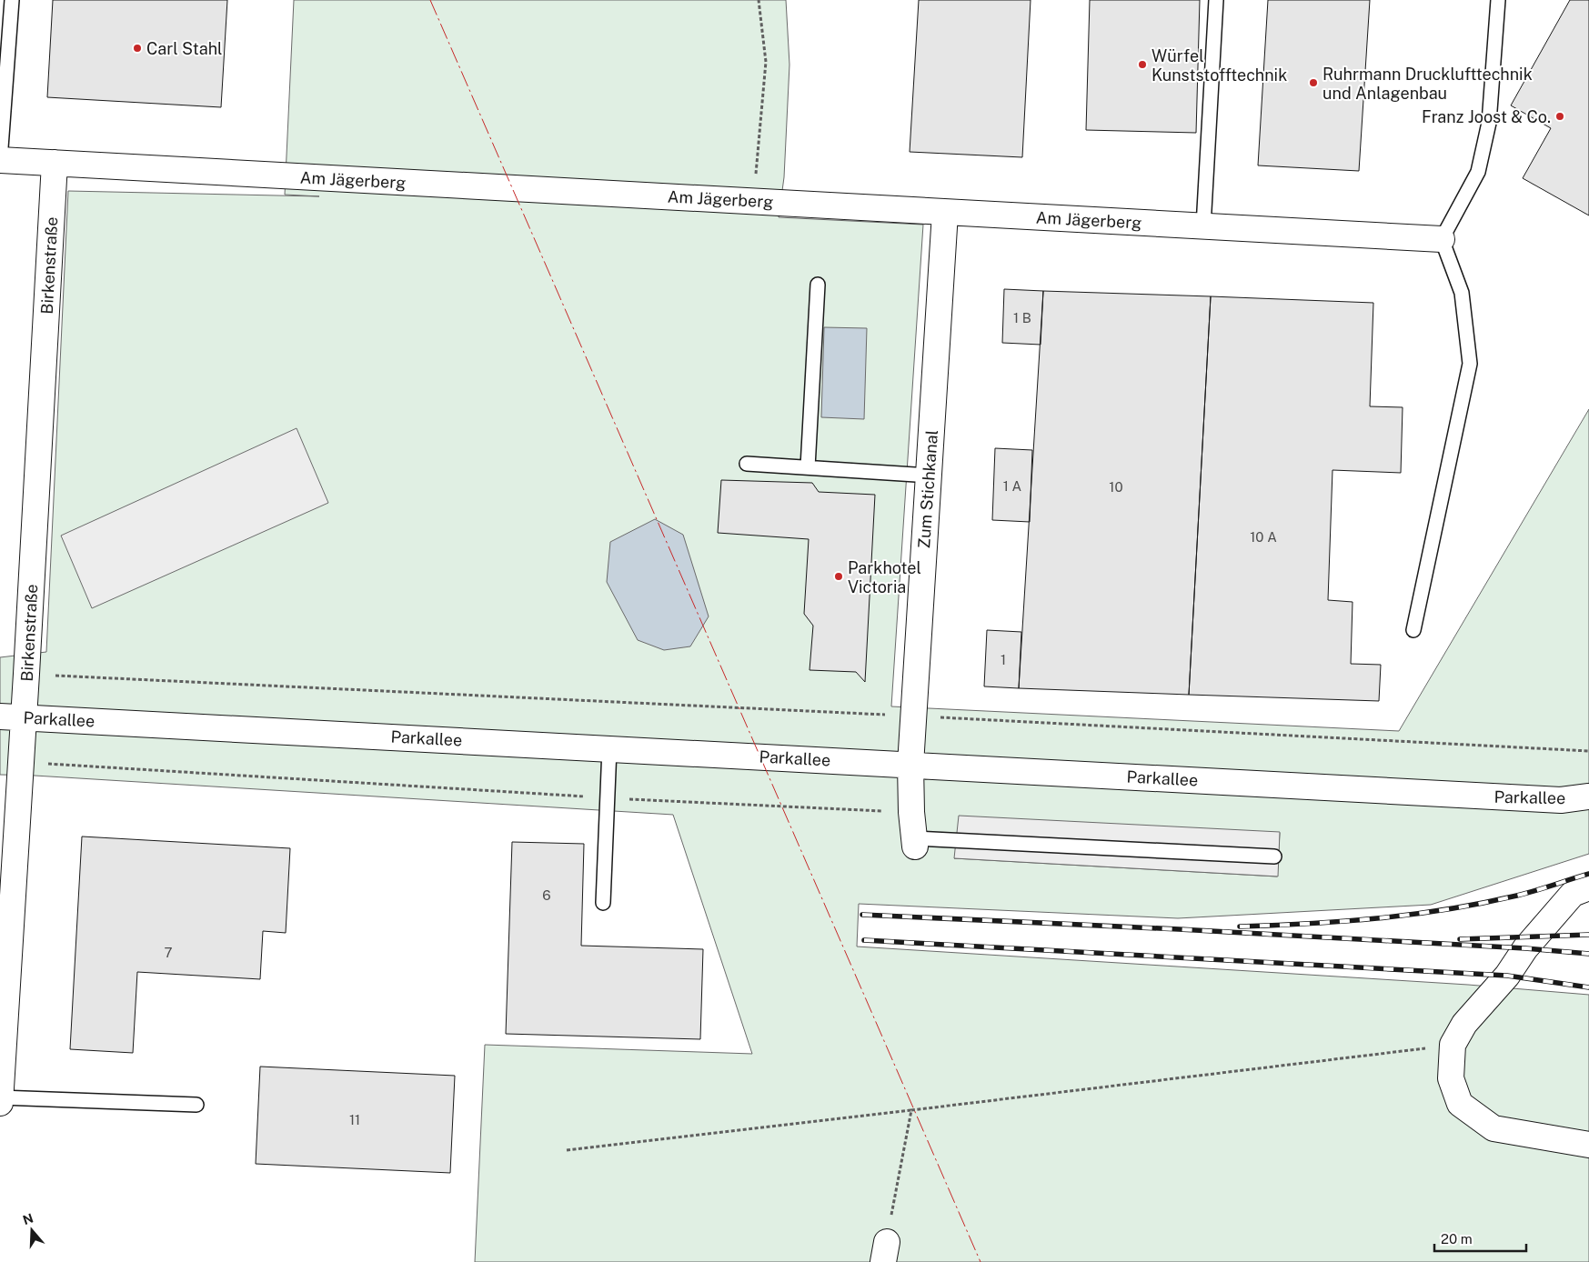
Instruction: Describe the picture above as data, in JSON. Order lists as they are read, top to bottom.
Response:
{
  "streets": {
    "street": [
      "Am Jägerberg",
      "Birkenstraße",
      "Zum Stichkanal",
      "Parkallee"
    ]
  },
  "crossings": [
    ["Am Jägerberg", "Birkenstraße"],
    ["Am Jägerberg", "Zum Stichkanal"],
    ["Birkenstraße", "Parkallee"],
    ["Zum Stichkanal", "Parkallee"]
  ],
  "places": [
    "Carl Stahl",
    "Würfel Kunststofftechnik",
    "Ruhrmann Drucklufttechnik und Anlagenbau",
    "Franz Joost & Co.",
    "Parkhotel Victoria"
  ],
  "house_numbers": [
    "1 B",
    "1 A",
    "10",
    "10 A",
    "1",
    "6",
    "7",
    "11"
  ],
  "scale_bar": "20 m",
  "north": "top"
}
